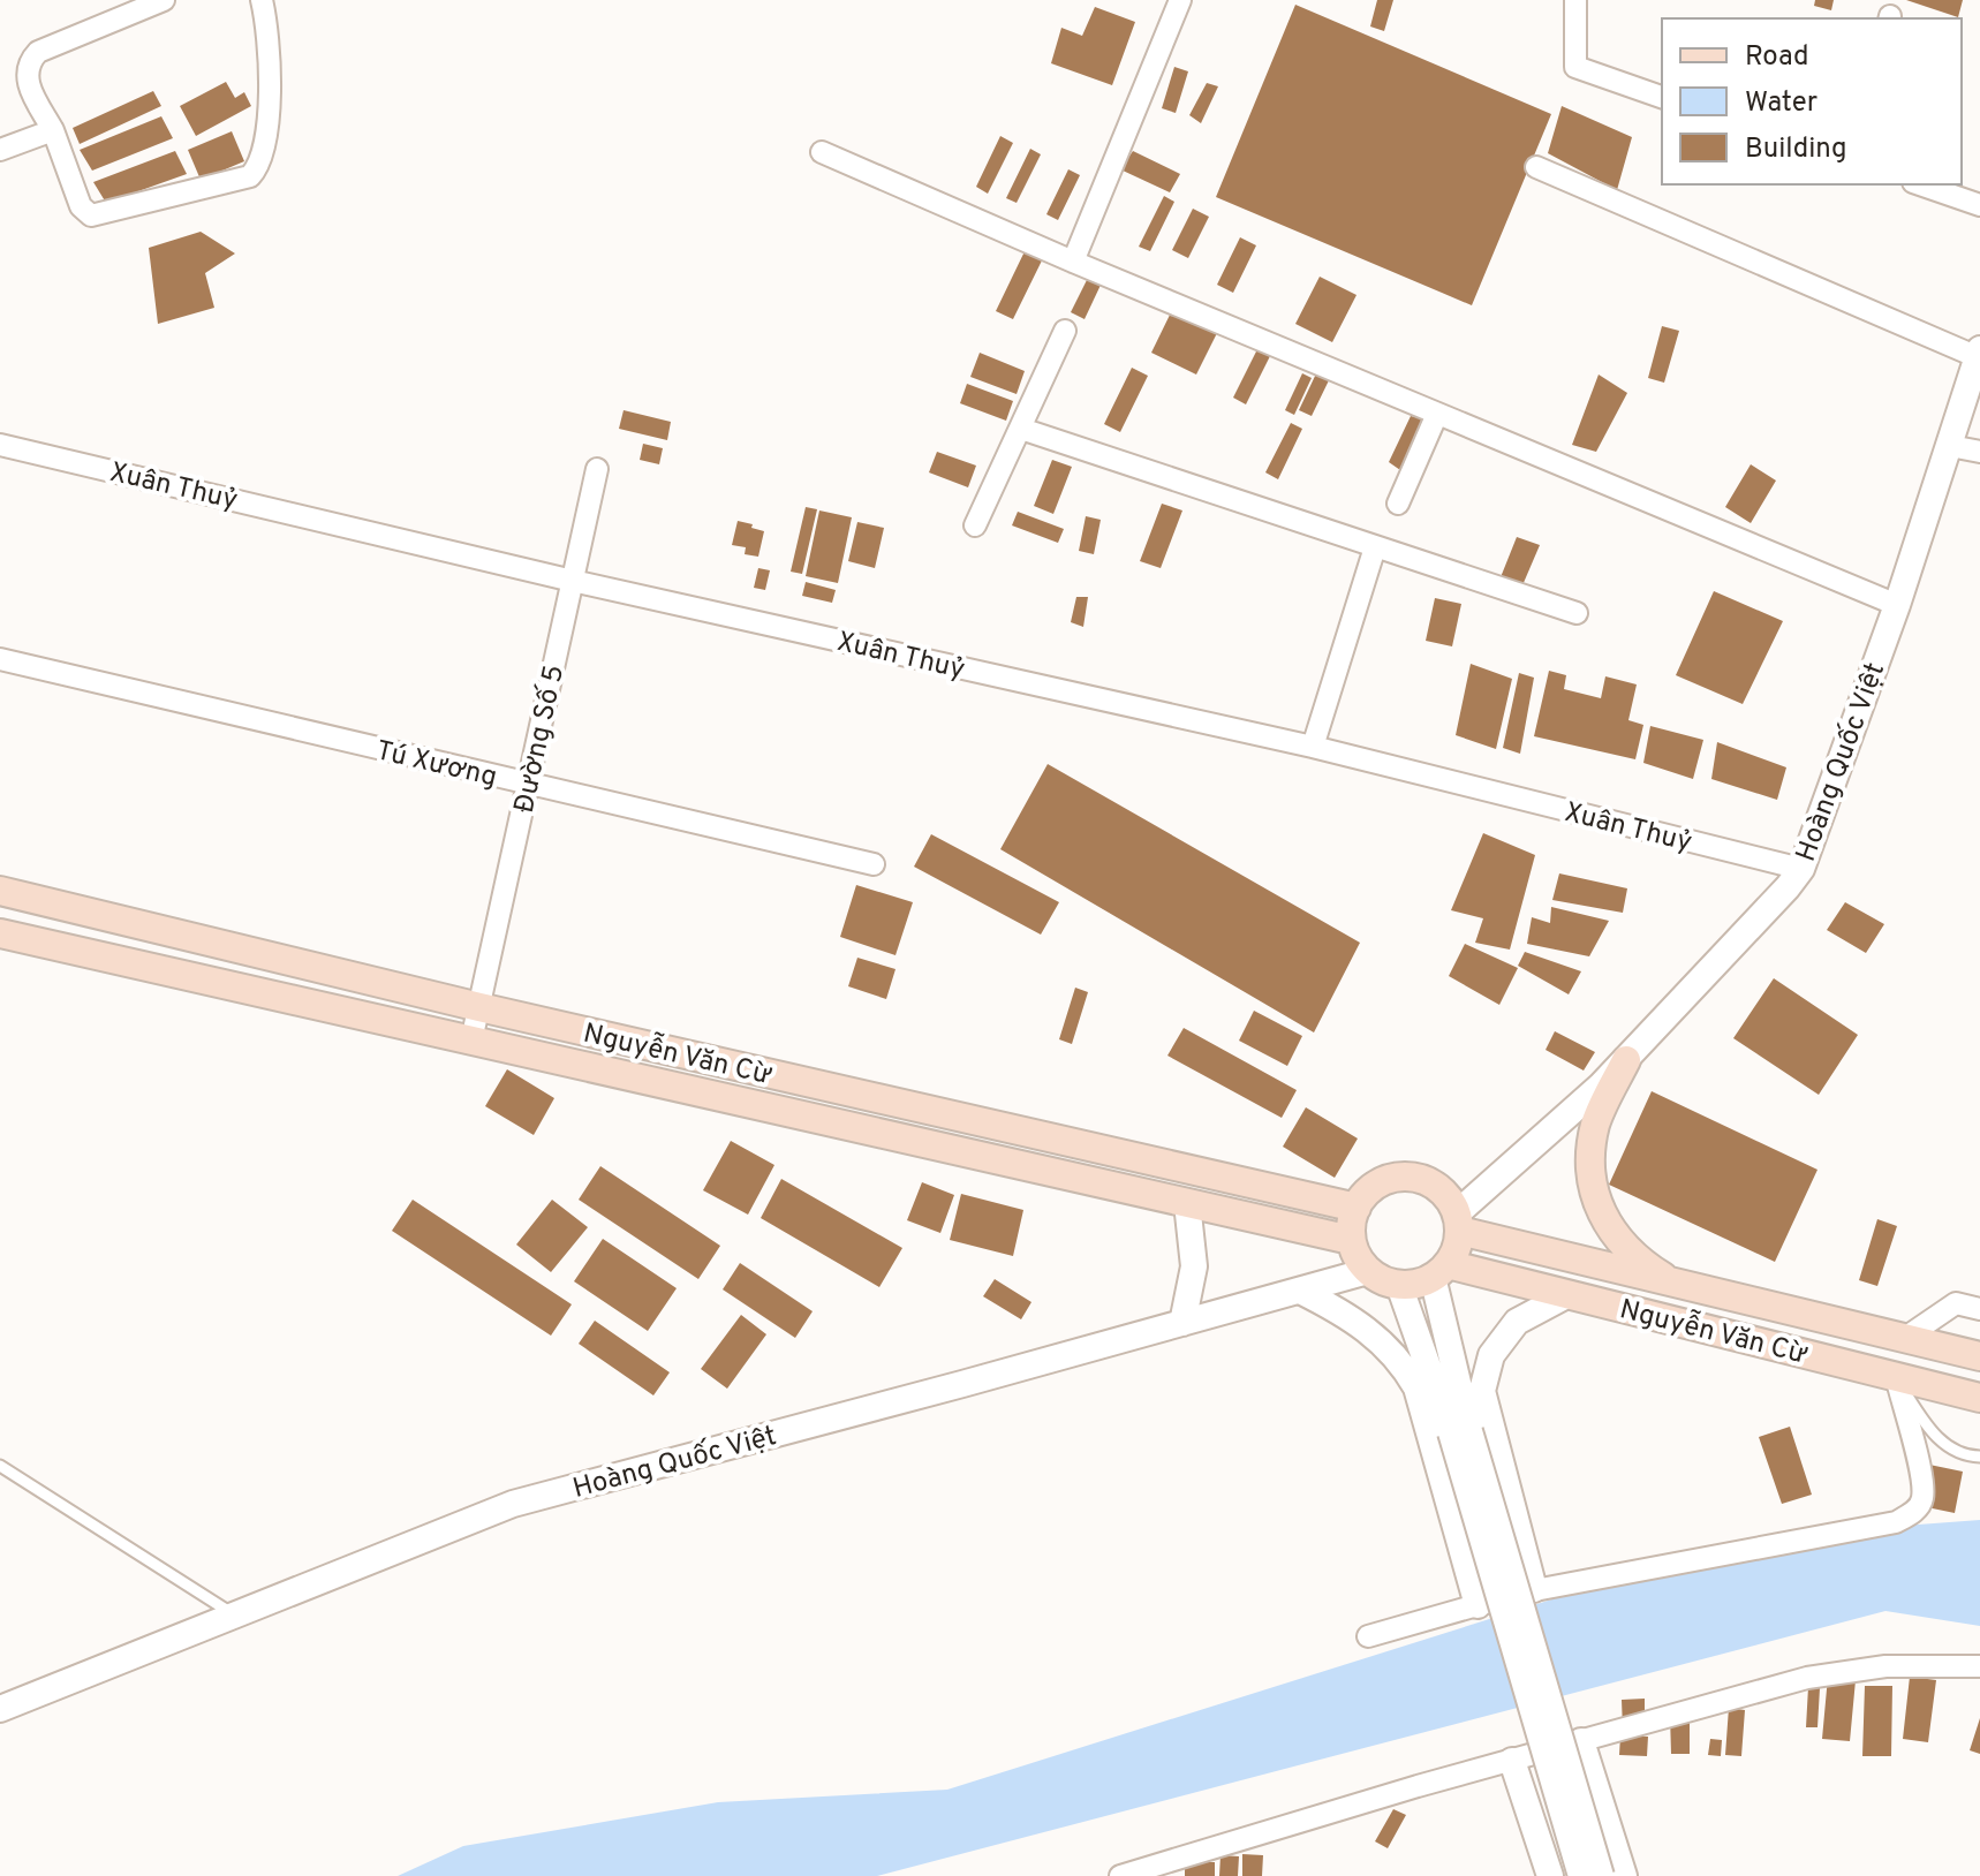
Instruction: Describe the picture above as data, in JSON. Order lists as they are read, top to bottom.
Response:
{
  "streets": {
    "main road": ["Nguyễn Văn Cừ"],
    "street": [
      "Xuân Thuỷ",
      "Đường Số 5",
      "Hoàng Quốc Việt",
      "Tú Xương"
    ]
  },
  "crossings": [
    ["Xuân Thuỷ", "Đường Số 5"],
    ["Xuân Thuỷ", "Hoàng Quốc Việt"],
    ["Đường Số 5", "Tú Xương"],
    ["Đường Số 5", "Nguyễn Văn Cừ"],
    ["Hoàng Quốc Việt", "Nguyễn Văn Cừ"]
  ],
  "legend": ["Road", "Water", "Building"]
}
